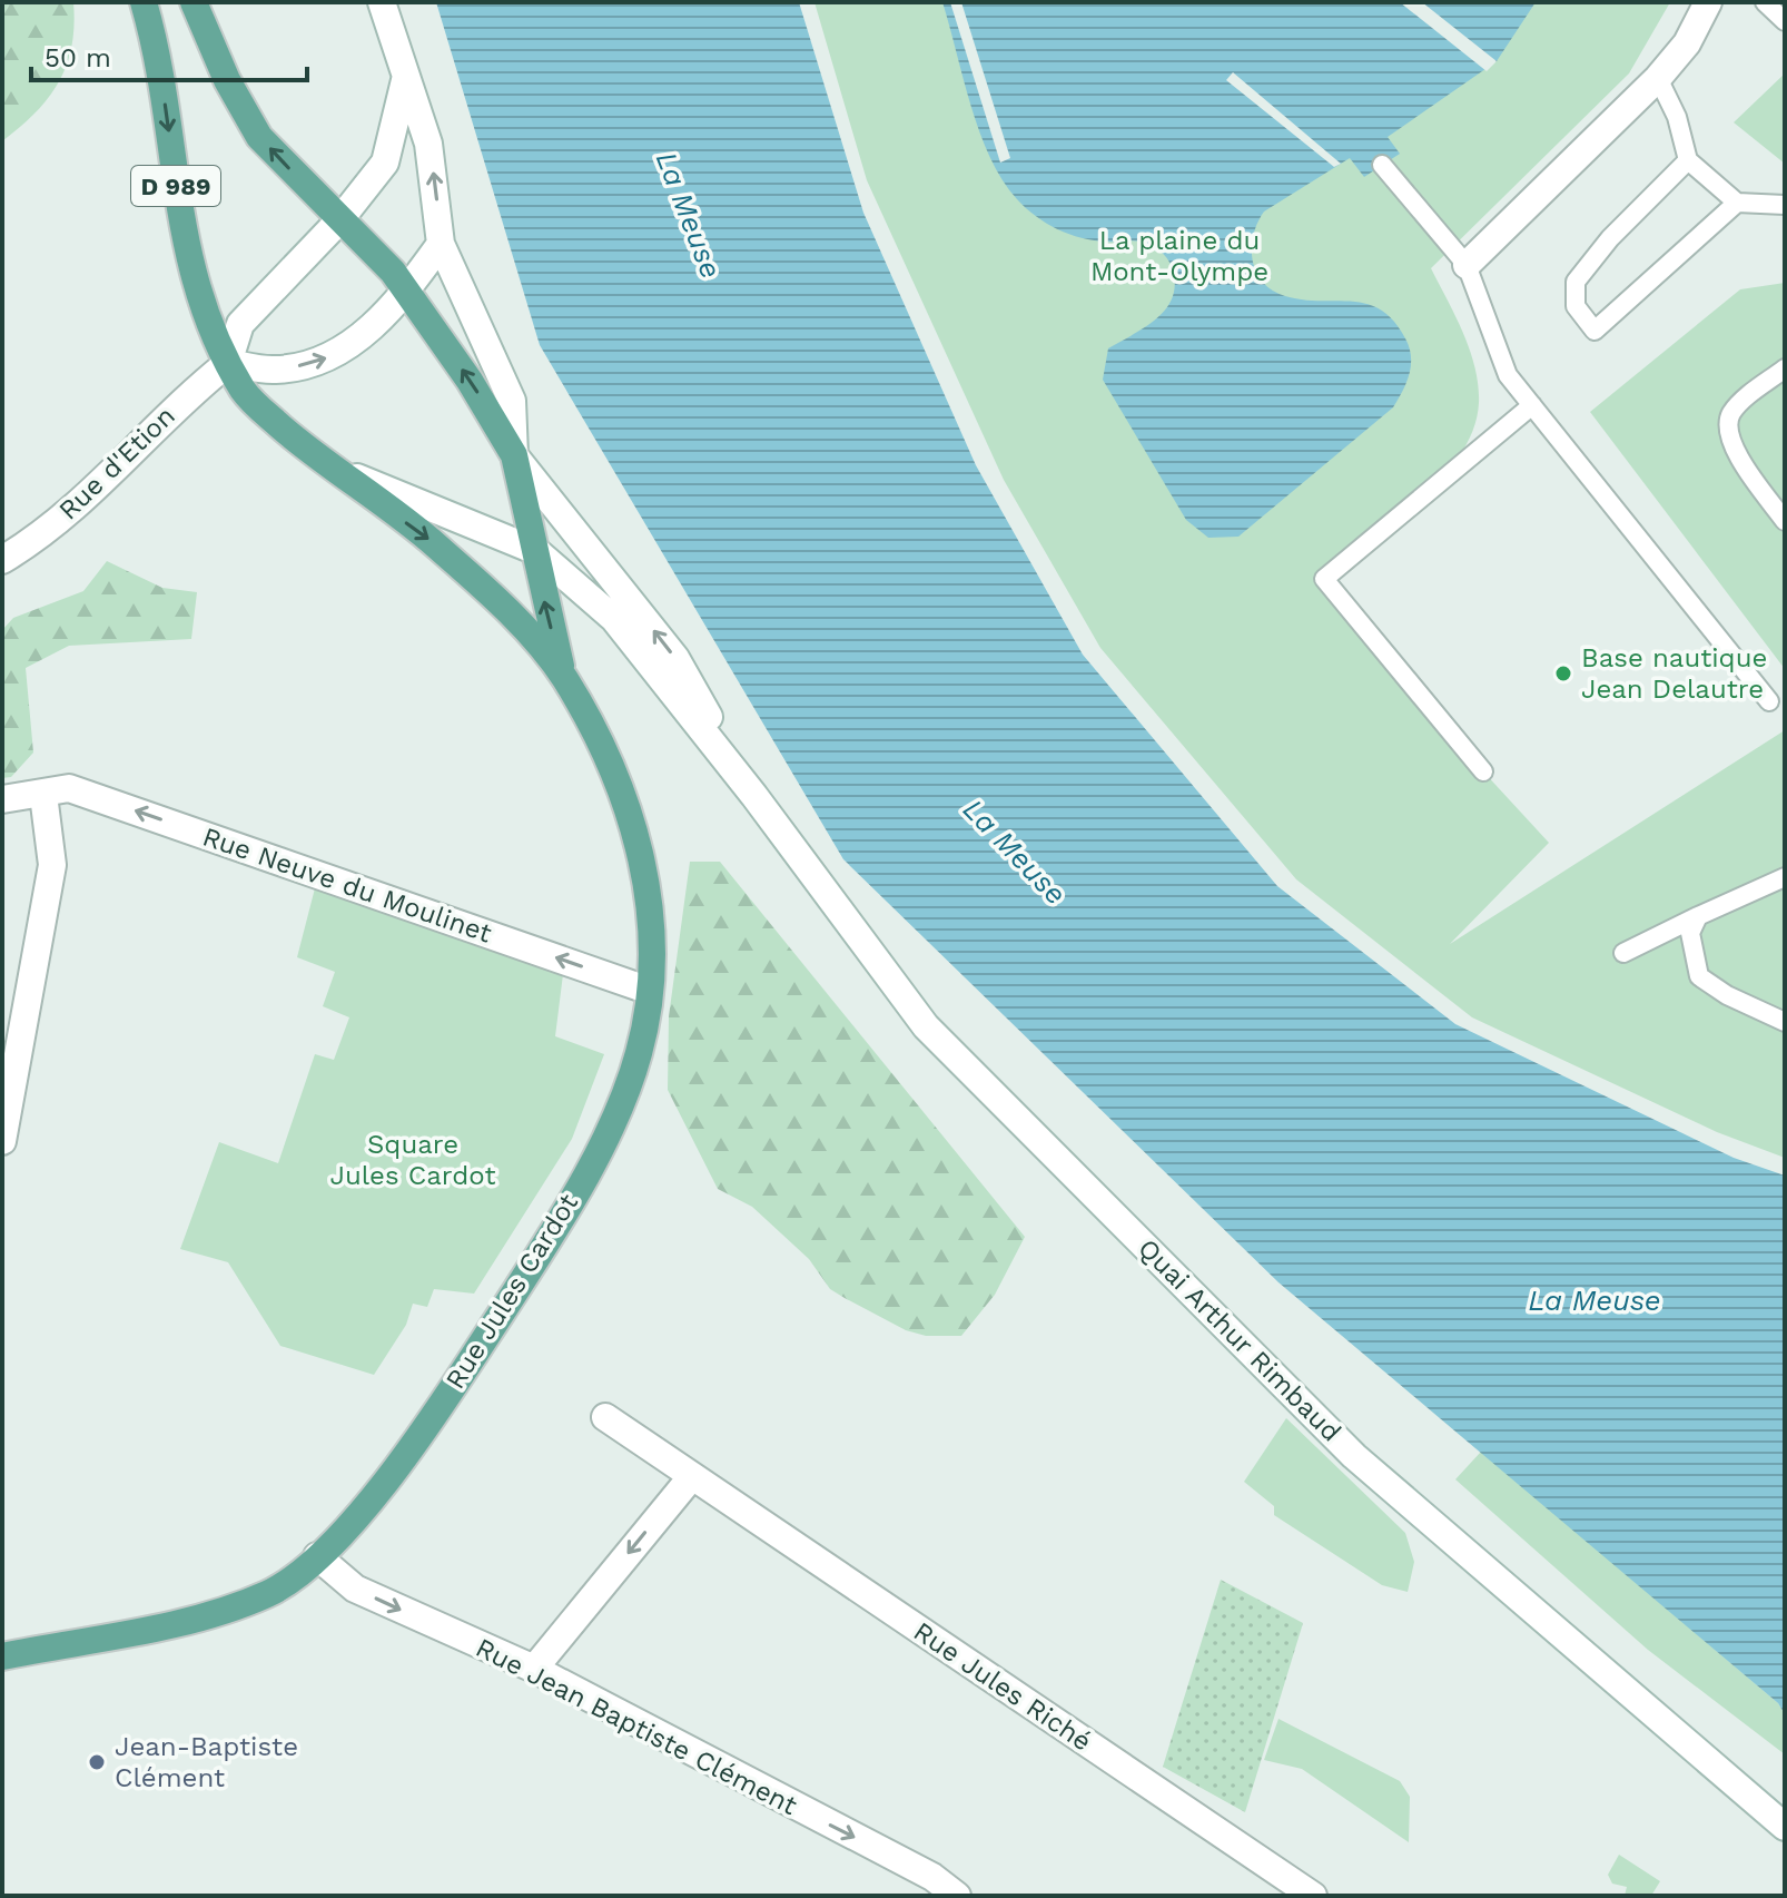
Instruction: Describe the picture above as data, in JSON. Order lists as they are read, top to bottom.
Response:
{
  "streets": {
    "main road": ["D 989", "Rue Jules Cardot"],
    "street": [
      "Rue d'Etion",
      "Rue Neuve du Moulinet",
      "Quai Arthur Rimbaud",
      "Rue Jules Riché",
      "Rue Jean Baptiste Clément"
    ]
  },
  "crossings": [
    ["D 989", "Rue d'Etion"],
    ["D 989", "Rue Jules Cardot"],
    ["D 989", "Quai Arthur Rimbaud"],
    ["Rue Neuve du Moulinet", "Rue Jules Cardot"],
    ["Rue Jules Cardot", "Quai Arthur Rimbaud"],
    ["Rue Jules Cardot", "Rue Jean Baptiste Clément"]
  ],
  "one_way": ["Rue Neuve du Moulinet", "Rue Jean Baptiste Clément"],
  "water": ["La Meuse"],
  "parks": ["La plaine du Mont-Olympe", "Square Jules Cardot"],
  "places": ["Base nautique Jean Delautre", "Jean-Baptiste Clément"],
  "scale_bar": "50 m"
}
